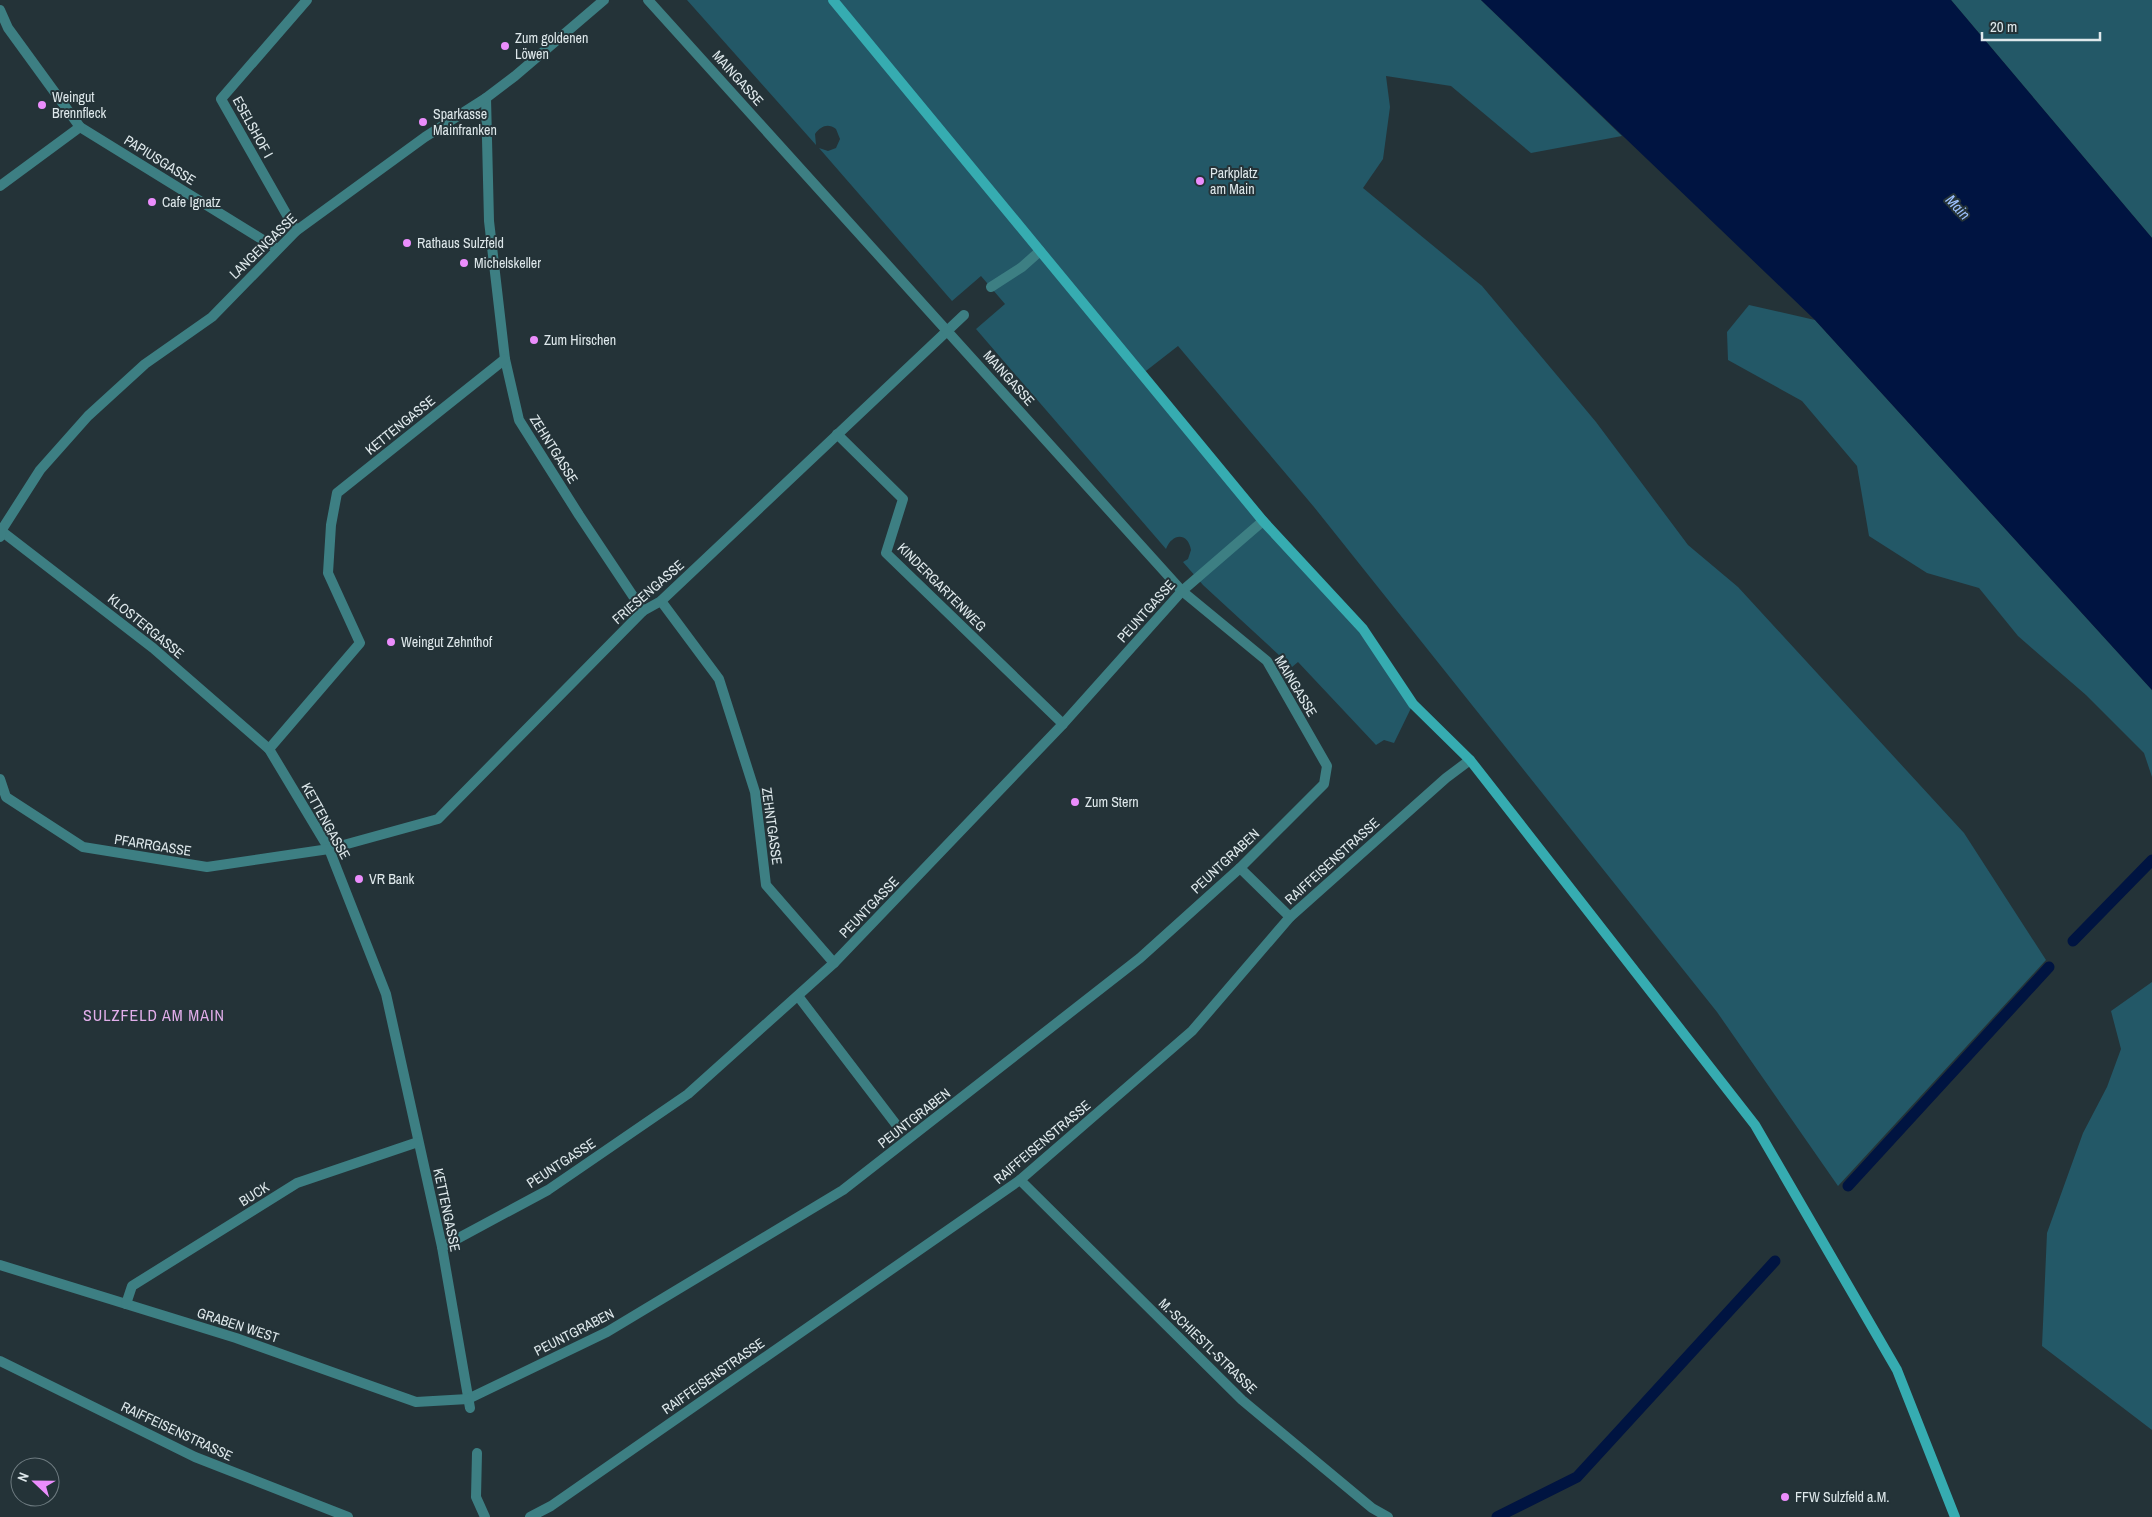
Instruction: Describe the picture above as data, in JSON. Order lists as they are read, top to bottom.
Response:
{
  "streets": {
    "street": [
      "MAINGASSE",
      "ESELSHOF I",
      "PAPIUSGASSE",
      "LANGENGASSE",
      "KETTENGASSE",
      "ZEHNTGASSE",
      "KINDERGARTENWEG",
      "FRIESENGASSE",
      "PEUNTGASSE",
      "KLOSTERGASSE",
      "PFARRGASSE",
      "PEUNTGRABEN",
      "RAIFFEISENSTRASSE",
      "BUCK",
      "GRABEN WEST",
      "M.-SCHIESTL-STRASSE"
    ]
  },
  "crossings": [
    ["MAINGASSE", "FRIESENGASSE"],
    ["MAINGASSE", "PEUNTGASSE"],
    ["MAINGASSE", "PEUNTGRABEN"],
    ["ESELSHOF I", "LANGENGASSE"],
    ["PAPIUSGASSE", "LANGENGASSE"],
    ["LANGENGASSE", "ZEHNTGASSE"],
    ["LANGENGASSE", "KLOSTERGASSE"],
    ["KETTENGASSE", "ZEHNTGASSE"],
    ["KETTENGASSE", "FRIESENGASSE"],
    ["KETTENGASSE", "PEUNTGASSE"],
    ["KETTENGASSE", "KLOSTERGASSE"],
    ["KETTENGASSE", "PFARRGASSE"],
    ["KETTENGASSE", "PEUNTGRABEN"],
    ["KETTENGASSE", "BUCK"],
    ["KETTENGASSE", "GRABEN WEST"],
    ["ZEHNTGASSE", "FRIESENGASSE"],
    ["ZEHNTGASSE", "PEUNTGASSE"],
    ["KINDERGARTENWEG", "FRIESENGASSE"],
    ["KINDERGARTENWEG", "PEUNTGASSE"],
    ["FRIESENGASSE", "PFARRGASSE"],
    ["PEUNTGRABEN", "GRABEN WEST"],
    ["RAIFFEISENSTRASSE", "M.-SCHIESTL-STRASSE"],
    ["BUCK", "GRABEN WEST"]
  ],
  "districts": ["SULZFELD AM MAIN"],
  "water": ["Main"],
  "places": [
    "Zum goldenen Löwen",
    "Weingut Brennfleck",
    "Sparkasse Mainfranken",
    "Parkplatz am Main",
    "Cafe Ignatz",
    "Rathaus Sulzfeld",
    "Michelskeller",
    "Zum Hirschen",
    "Weingut Zehnthof",
    "Zum Stern",
    "VR Bank",
    "FFW Sulzfeld a.M."
  ],
  "scale_bar": "20 m",
  "north": "left"
}
